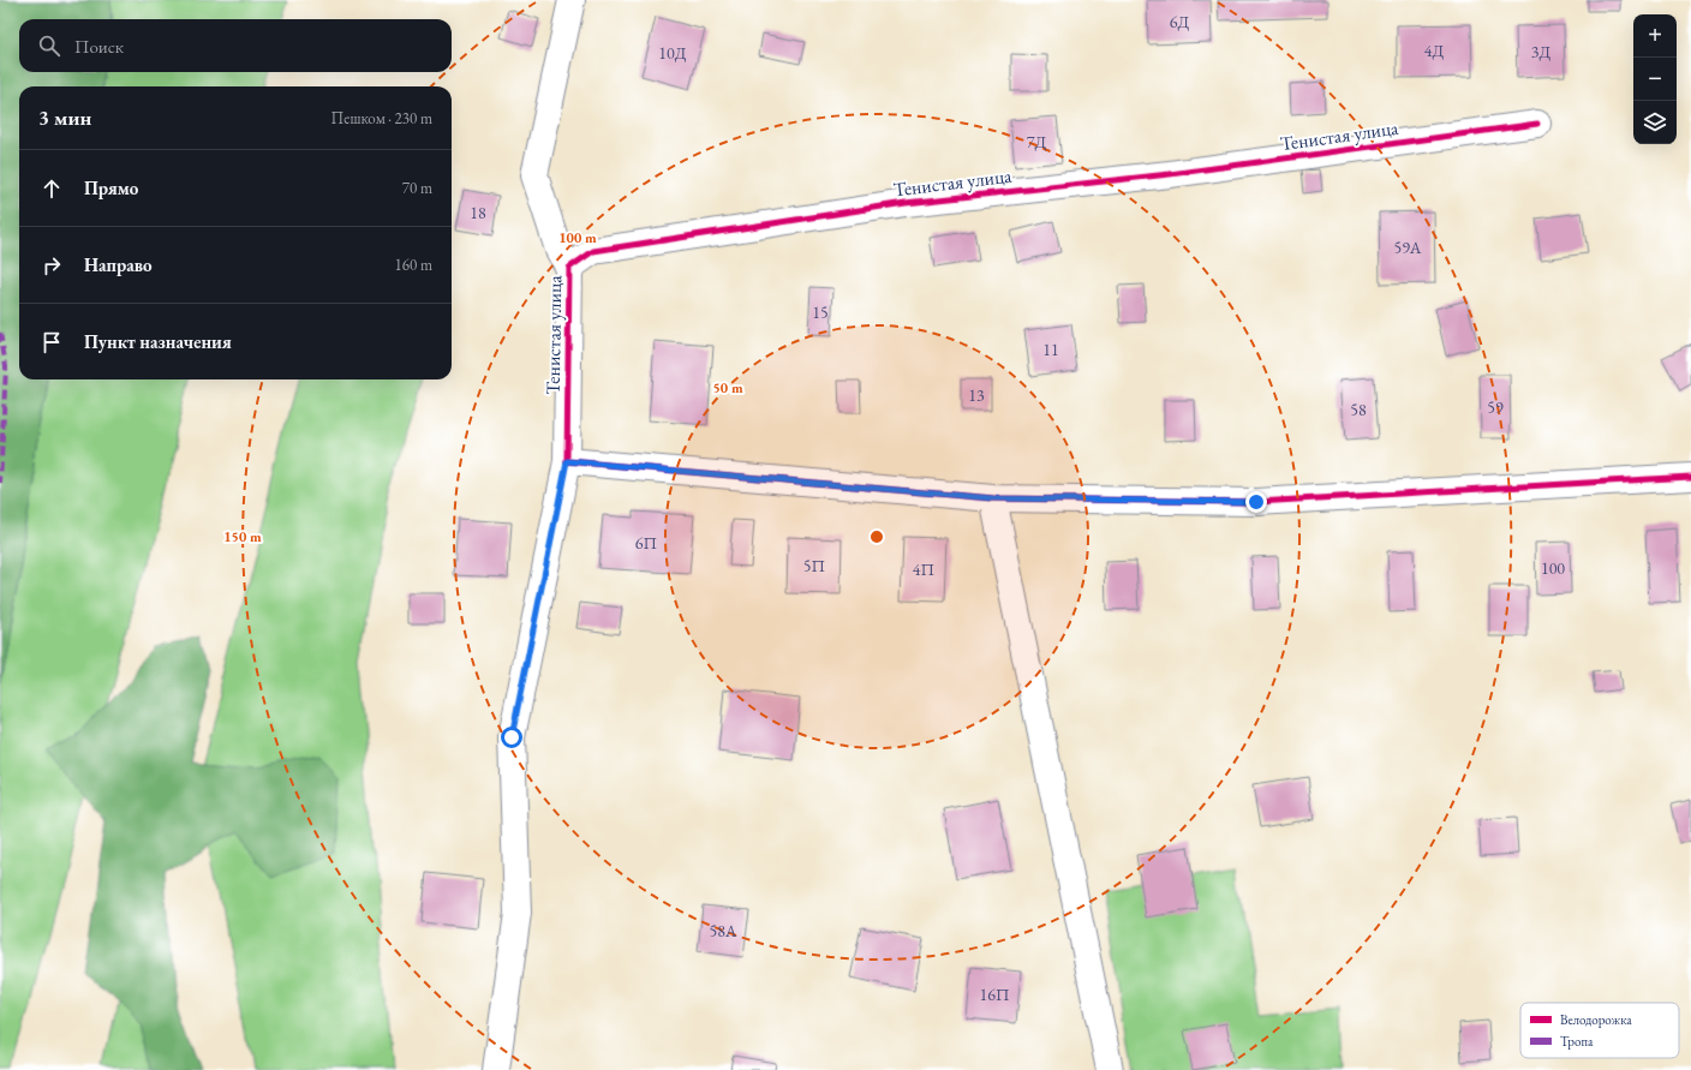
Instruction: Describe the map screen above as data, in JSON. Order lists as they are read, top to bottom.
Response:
{
  "streets": {
    "street": ["Тенистая улица"]
  },
  "house_numbers": [
    "6Д",
    "4Д",
    "3Д",
    "10Д",
    "7Д",
    "18",
    "59А",
    "15",
    "11",
    "13",
    "59",
    "58",
    "6П",
    "5П",
    "100",
    "4П",
    "58А",
    "16П"
  ],
  "legend": ["Велодорожка", "Тропа"],
  "page": {
    "map_buttons": ["+", "−"],
    "search": "Поиск",
    "heading": ["3 мин", "Пешком · 230 m"],
    "list": [
      ["Прямо", "70 m"],
      ["Направо", "160 m"],
      "Пункт назначения"
    ]
  },
  "rings": ["100 m", "50 m", "150 m"]
}
